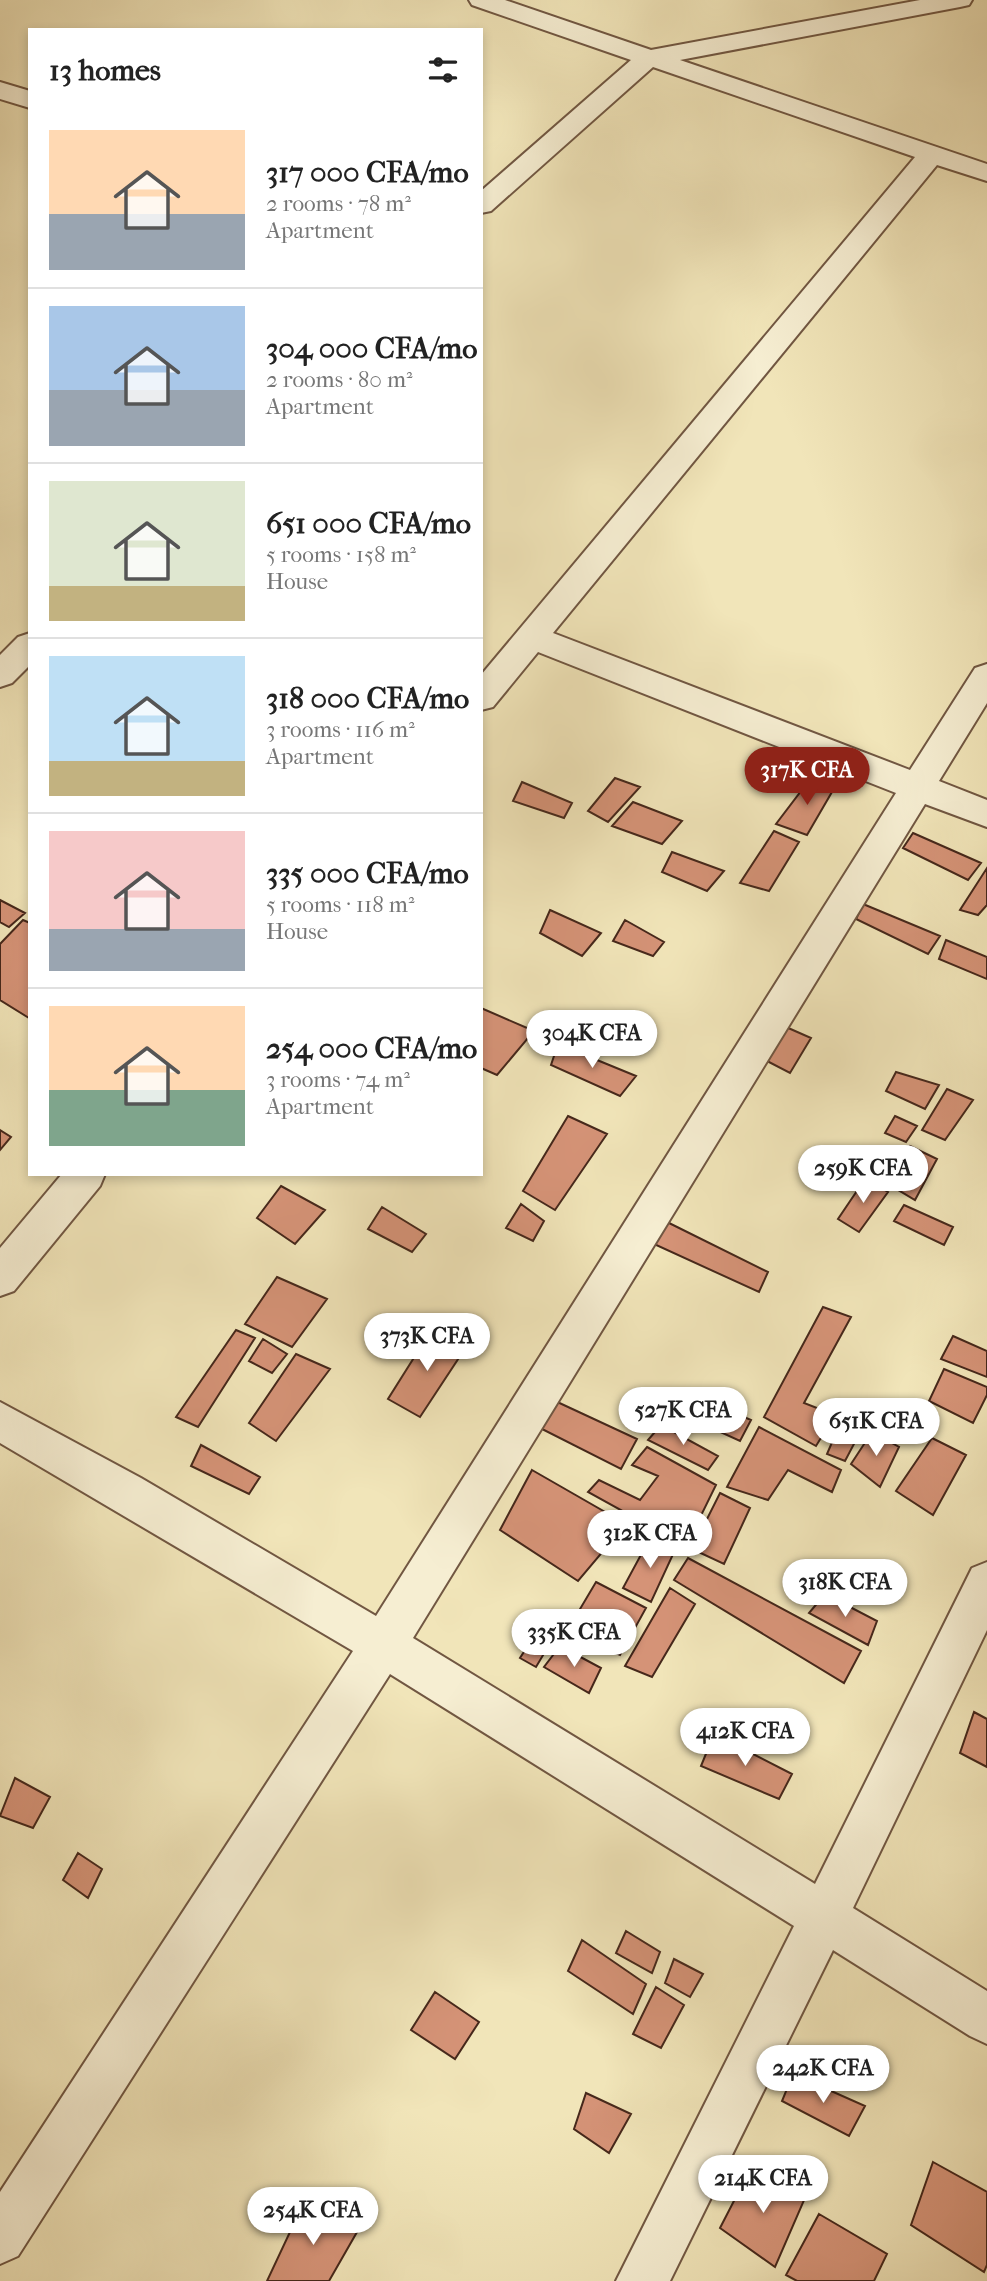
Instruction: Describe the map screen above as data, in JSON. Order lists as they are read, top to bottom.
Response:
{
  "page": {
    "heading": "13 homes",
    "list": [
      {
        "name": "317 000 CFA/mo",
        "note": "2 rooms · 78 m² · Apartment"
      },
      {
        "name": "304 000 CFA/mo",
        "note": "2 rooms · 80 m² · Apartment"
      },
      {
        "name": "651 000 CFA/mo",
        "note": "5 rooms · 158 m² · House"
      },
      {
        "name": "318 000 CFA/mo",
        "note": "3 rooms · 116 m² · Apartment"
      },
      {
        "name": "335 000 CFA/mo",
        "note": "5 rooms · 118 m² · House"
      },
      {
        "name": "254 000 CFA/mo",
        "note": "3 rooms · 74 m² · Apartment"
      }
    ],
    "price": [
      "317K CFA",
      "304K CFA",
      "259K CFA",
      "373K CFA",
      "527K CFA",
      "651K CFA",
      "312K CFA",
      "318K CFA",
      "335K CFA",
      "412K CFA",
      "242K CFA",
      "214K CFA",
      "254K CFA"
    ]
  }
}
